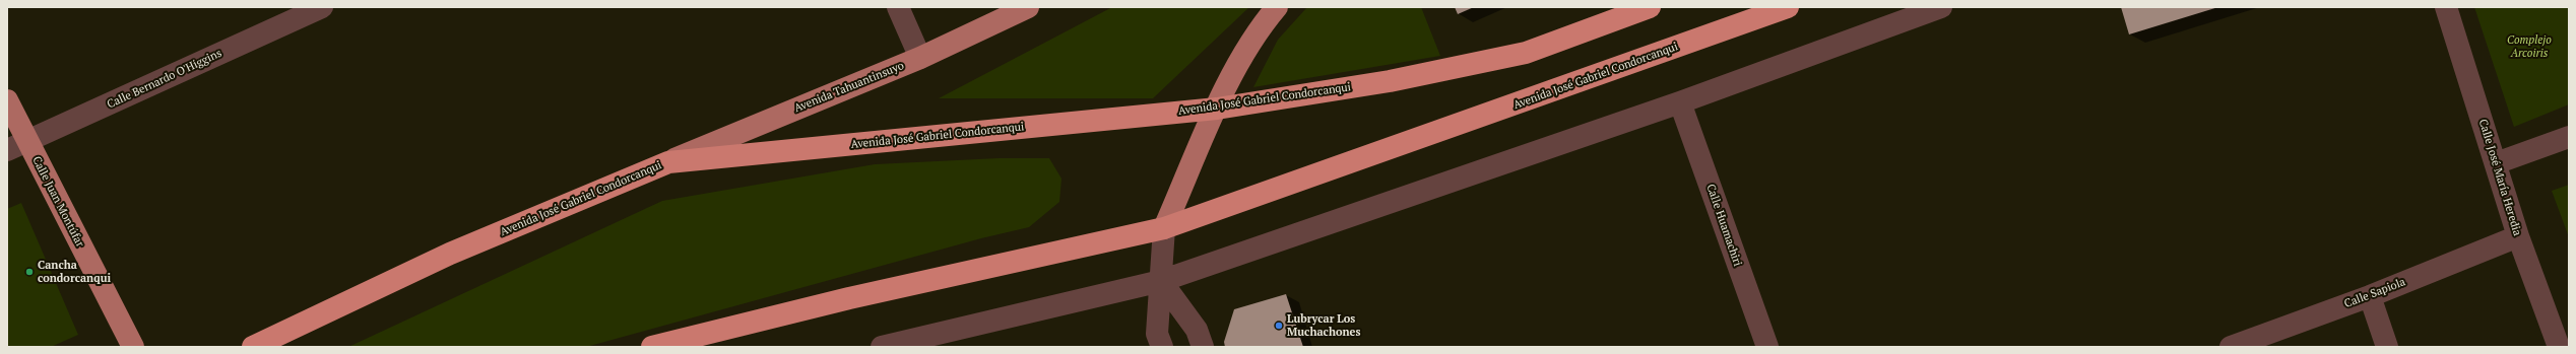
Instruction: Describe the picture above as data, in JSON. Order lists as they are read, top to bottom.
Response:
{
  "streets": {
    "highway": ["Avenida José Gabriel Condorcanqui"],
    "main road": ["Avenida Tahuantinsuyo", "Calle Juan Montúfar"],
    "street": [
      "Calle Bernardo O'Higgins",
      "Calle José María Heredia",
      "Calle Huamachiri",
      "Calle Sapiola"
    ]
  },
  "crossings": [
    ["Avenida José Gabriel Condorcanqui", "Avenida Tahuantinsuyo"],
    ["Calle Bernardo O'Higgins", "Calle Juan Montúfar"],
    ["Calle José María Heredia", "Calle Sapiola"]
  ],
  "parks": ["Complejo Arcoiris"],
  "places": ["Cancha condorcanqui", "Lubrycar Los Muchachones"]
}
